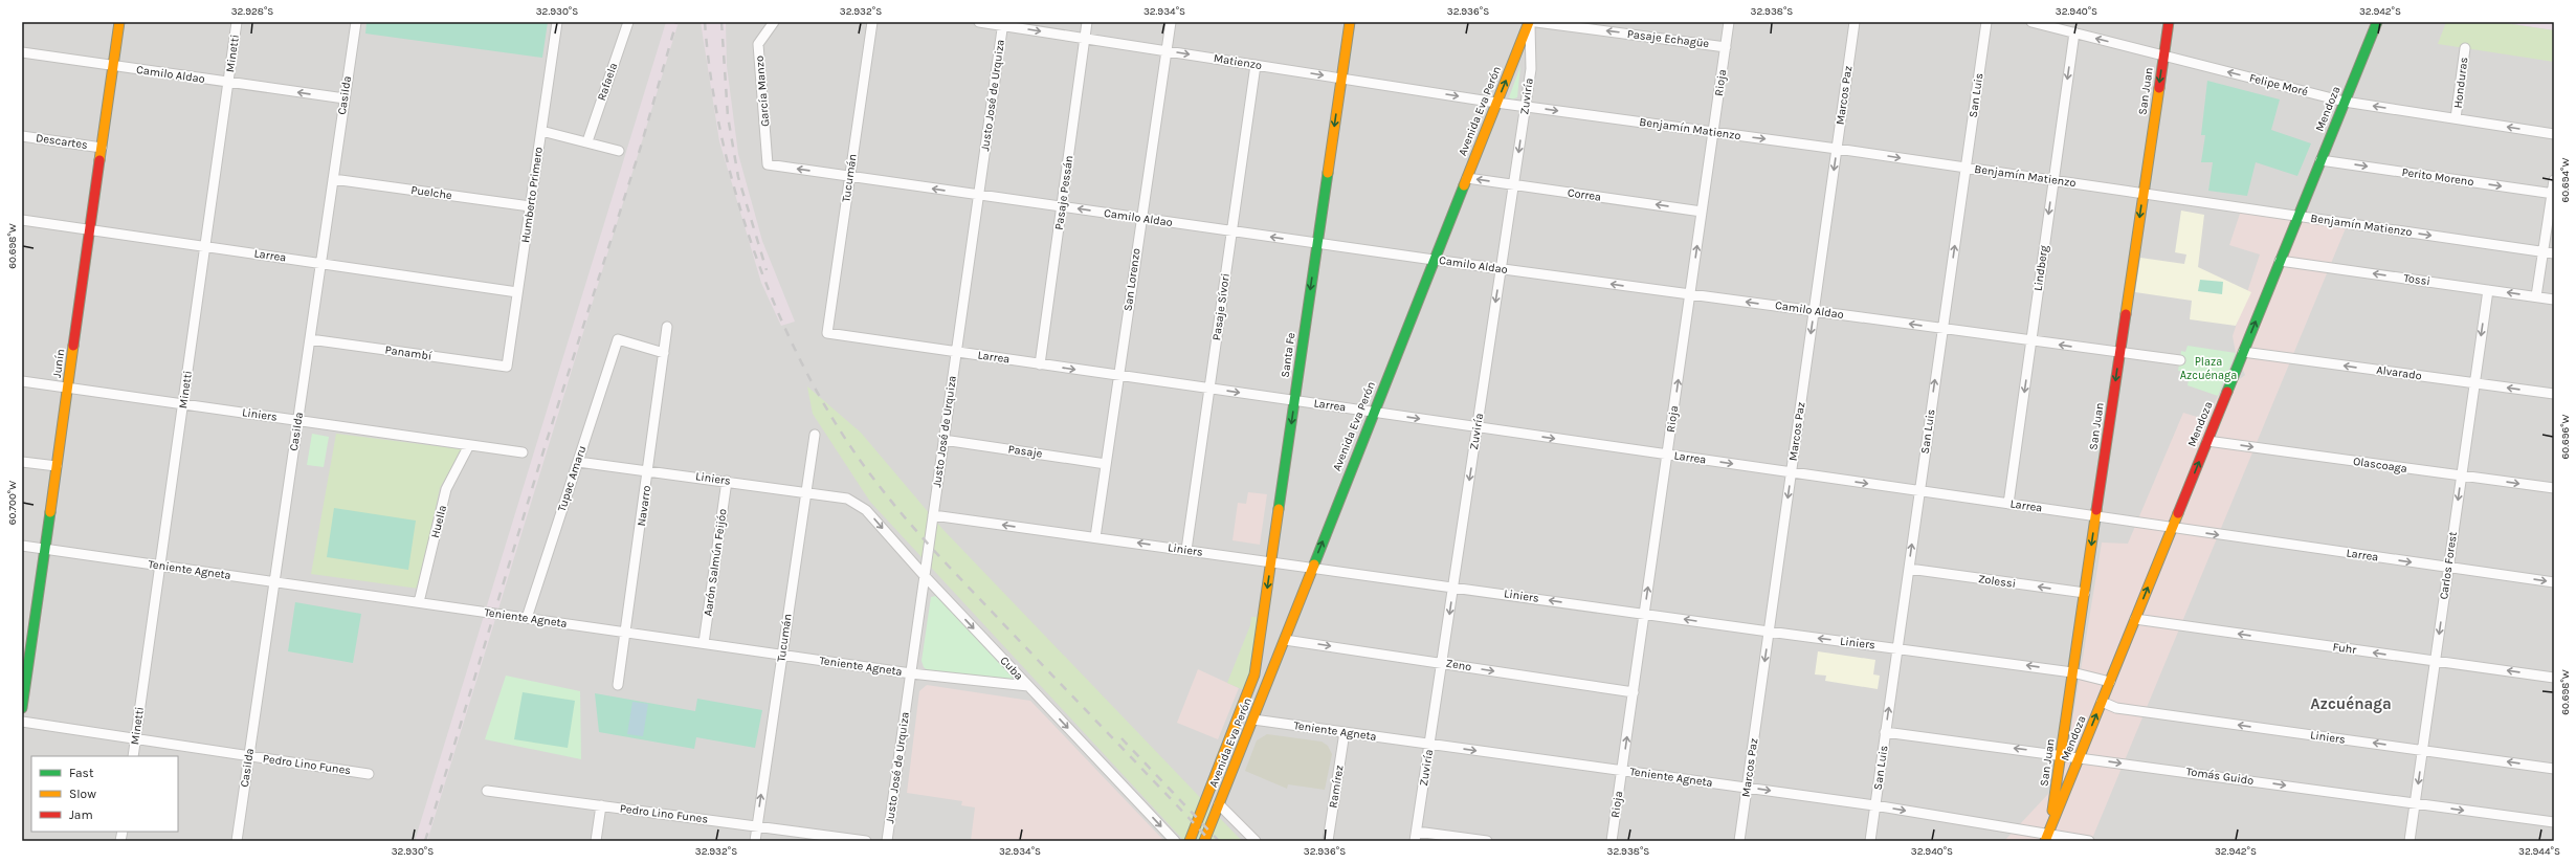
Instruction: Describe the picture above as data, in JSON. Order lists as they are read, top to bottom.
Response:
{
  "streets": {
    "main road": [
      "San Juan",
      "Mendoza",
      "Avenida Eva Perón",
      "Santa Fe",
      "Junín"
    ],
    "street": [
      "Pasaje Echagüe",
      "Minetti",
      "Matienzo",
      "Camilo Aldao",
      "Rafaela",
      "Rioja",
      "Honduras",
      "Felipe Moré",
      "García Manzo",
      "Casilda",
      "Justo José de Urquiza",
      "Marcos Paz",
      "San Luis",
      "Zuviría",
      "Benjamín Matienzo",
      "Descartes",
      "Perito Moreno",
      "Tucumán",
      "Puelche",
      "Pasaje Pessán",
      "Humberto Primero",
      "Correa",
      "Larrea",
      "Lindberg",
      "San Lorenzo",
      "Tossi",
      "Pasaje Sívori",
      "Panambí",
      "Alvarado",
      "Liniers",
      "Pasaje",
      "Olascoaga",
      "Tupac Amaru",
      "Navarro",
      "Huella",
      "Aarón Salmún Feijóo",
      "Carlos Forest",
      "Teniente Agneta",
      "Zolessi",
      "Fuhr",
      "Zeno",
      "Cuba",
      "Pedro Lino Funes",
      "Tomás Guido",
      "Ramírez"
    ]
  },
  "crossings": [
    ["Pasaje Echagüe", "Rioja"],
    ["Minetti", "Camilo Aldao"],
    ["Minetti", "Larrea"],
    ["Minetti", "Liniers"],
    ["Minetti", "Teniente Agneta"],
    ["Minetti", "Pedro Lino Funes"],
    ["Matienzo", "Justo José de Urquiza"],
    ["Matienzo", "Avenida Eva Perón"],
    ["Matienzo", "Benjamín Matienzo"],
    ["Matienzo", "Pasaje Pessán"],
    ["Matienzo", "San Lorenzo"],
    ["Matienzo", "Pasaje Sívori"],
    ["Matienzo", "Santa Fe"],
    ["Camilo Aldao", "Rioja"],
    ["Camilo Aldao", "García Manzo"],
    ["Camilo Aldao", "San Juan"],
    ["Camilo Aldao", "Casilda"],
    ["Camilo Aldao", "Justo José de Urquiza"],
    ["Camilo Aldao", "Marcos Paz"],
    ["Camilo Aldao", "San Luis"],
    ["Camilo Aldao", "Zuviría"],
    ["Camilo Aldao", "Avenida Eva Perón"],
    ["Camilo Aldao", "Tucumán"],
    ["Camilo Aldao", "Pasaje Pessán"],
    ["Camilo Aldao", "Lindberg"],
    ["Camilo Aldao", "San Lorenzo"],
    ["Camilo Aldao", "Pasaje Sívori"],
    ["Camilo Aldao", "Santa Fe"],
    ["Camilo Aldao", "Junín"],
    ["Rioja", "Benjamín Matienzo"],
    ["Rioja", "Correa"],
    ["Rioja", "Larrea"],
    ["Rioja", "Liniers"],
    ["Rioja", "Teniente Agneta"],
    ["Rioja", "Zeno"],
    ["Honduras", "Felipe Moré"],
    ["Felipe Moré", "San Juan"],
    ["Felipe Moré", "Mendoza"],
    ["Felipe Moré", "Lindberg"],
    ["San Juan", "Mendoza"],
    ["San Juan", "Benjamín Matienzo"],
    ["San Juan", "Larrea"],
    ["San Juan", "Liniers"],
    ["San Juan", "Teniente Agneta"],
    ["San Juan", "Zolessi"],
    ["San Juan", "Tomás Guido"],
    ["Casilda", "Puelche"],
    ["Casilda", "Larrea"],
    ["Casilda", "Panambí"],
    ["Casilda", "Liniers"],
    ["Casilda", "Teniente Agneta"],
    ["Casilda", "Pedro Lino Funes"],
    ["Justo José de Urquiza", "Larrea"],
    ["Justo José de Urquiza", "Liniers"],
    ["Justo José de Urquiza", "Pasaje"],
    ["Justo José de Urquiza", "Teniente Agneta"],
    ["Justo José de Urquiza", "Cuba"],
    ["Marcos Paz", "Benjamín Matienzo"],
    ["Marcos Paz", "Larrea"],
    ["Marcos Paz", "Liniers"],
    ["Marcos Paz", "Teniente Agneta"],
    ["San Luis", "Benjamín Matienzo"],
    ["San Luis", "Larrea"],
    ["San Luis", "Liniers"],
    ["San Luis", "Teniente Agneta"],
    ["San Luis", "Zolessi"],
    ["San Luis", "Tomás Guido"],
    ["Zuviría", "Avenida Eva Perón"],
    ["Zuviría", "Benjamín Matienzo"],
    ["Zuviría", "Correa"],
    ["Zuviría", "Larrea"],
    ["Zuviría", "Liniers"],
    ["Zuviría", "Teniente Agneta"],
    ["Zuviría", "Zeno"],
    ["Mendoza", "Benjamín Matienzo"],
    ["Mendoza", "Perito Moreno"],
    ["Mendoza", "Larrea"],
    ["Mendoza", "Tossi"],
    ["Mendoza", "Alvarado"],
    ["Mendoza", "Liniers"],
    ["Mendoza", "Olascoaga"],
    ["Mendoza", "Teniente Agneta"],
    ["Mendoza", "Fuhr"],
    ["Mendoza", "Tomás Guido"],
    ["Avenida Eva Perón", "Benjamín Matienzo"],
    ["Avenida Eva Perón", "Correa"],
    ["Avenida Eva Perón", "Larrea"],
    ["Avenida Eva Perón", "Santa Fe"],
    ["Avenida Eva Perón", "Liniers"],
    ["Avenida Eva Perón", "Teniente Agneta"],
    ["Avenida Eva Perón", "Zeno"],
    ["Benjamín Matienzo", "Lindberg"],
    ["Descartes", "Junín"],
    ["Tucumán", "Larrea"],
    ["Tucumán", "Liniers"],
    ["Tucumán", "Teniente Agneta"],
    ["Tucumán", "Pedro Lino Funes"],
    ["Puelche", "Humberto Primero"],
    ["Pasaje Pessán", "Larrea"],
    ["Humberto Primero", "Larrea"],
    ["Humberto Primero", "Panambí"],
    ["Larrea", "Lindberg"],
    ["Larrea", "San Lorenzo"],
    ["Larrea", "Pasaje Sívori"],
    ["Larrea", "Santa Fe"],
    ["Larrea", "Junín"],
    ["Larrea", "Carlos Forest"],
    ["San Lorenzo", "Liniers"],
    ["San Lorenzo", "Pasaje"],
    ["Tossi", "Carlos Forest"],
    ["Pasaje Sívori", "Liniers"],
    ["Santa Fe", "Liniers"],
    ["Junín", "Liniers"],
    ["Junín", "Teniente Agneta"],
    ["Alvarado", "Carlos Forest"],
    ["Liniers", "Tupac Amaru"],
    ["Liniers", "Navarro"],
    ["Liniers", "Huella"],
    ["Liniers", "Aarón Salmún Feijóo"],
    ["Liniers", "Carlos Forest"],
    ["Liniers", "Cuba"],
    ["Olascoaga", "Carlos Forest"],
    ["Tupac Amaru", "Navarro"],
    ["Tupac Amaru", "Teniente Agneta"],
    ["Navarro", "Teniente Agneta"],
    ["Huella", "Teniente Agneta"],
    ["Aarón Salmún Feijóo", "Teniente Agneta"],
    ["Carlos Forest", "Fuhr"],
    ["Carlos Forest", "Tomás Guido"],
    ["Teniente Agneta", "Cuba"],
    ["Teniente Agneta", "Ramírez"]
  ],
  "one_way": [
    "Pasaje Echagüe",
    "Matienzo",
    "Camilo Aldao",
    "Rioja",
    "Felipe Moré",
    "San Juan",
    "Marcos Paz",
    "San Luis",
    "Zuviría",
    "Mendoza",
    "Benjamín Matienzo",
    "Perito Moreno",
    "Correa",
    "Larrea",
    "Lindberg",
    "Tossi",
    "Santa Fe",
    "Alvarado",
    "Liniers",
    "Olascoaga",
    "Carlos Forest",
    "Zolessi",
    "Fuhr",
    "Zeno",
    "Cuba"
  ],
  "districts": ["Azcuénaga"],
  "parks": ["Plaza Azcuénaga"],
  "legend": ["Fast", "Slow", "Jam"],
  "coordinates": [
    "32.928°S",
    "32.930°S",
    "32.932°S",
    "32.934°S",
    "32.936°S",
    "32.938°S",
    "32.940°S",
    "32.942°S",
    "60.694°W",
    "60.698°W",
    "60.696°W",
    "60.700°W",
    "32.944°S"
  ]
}
